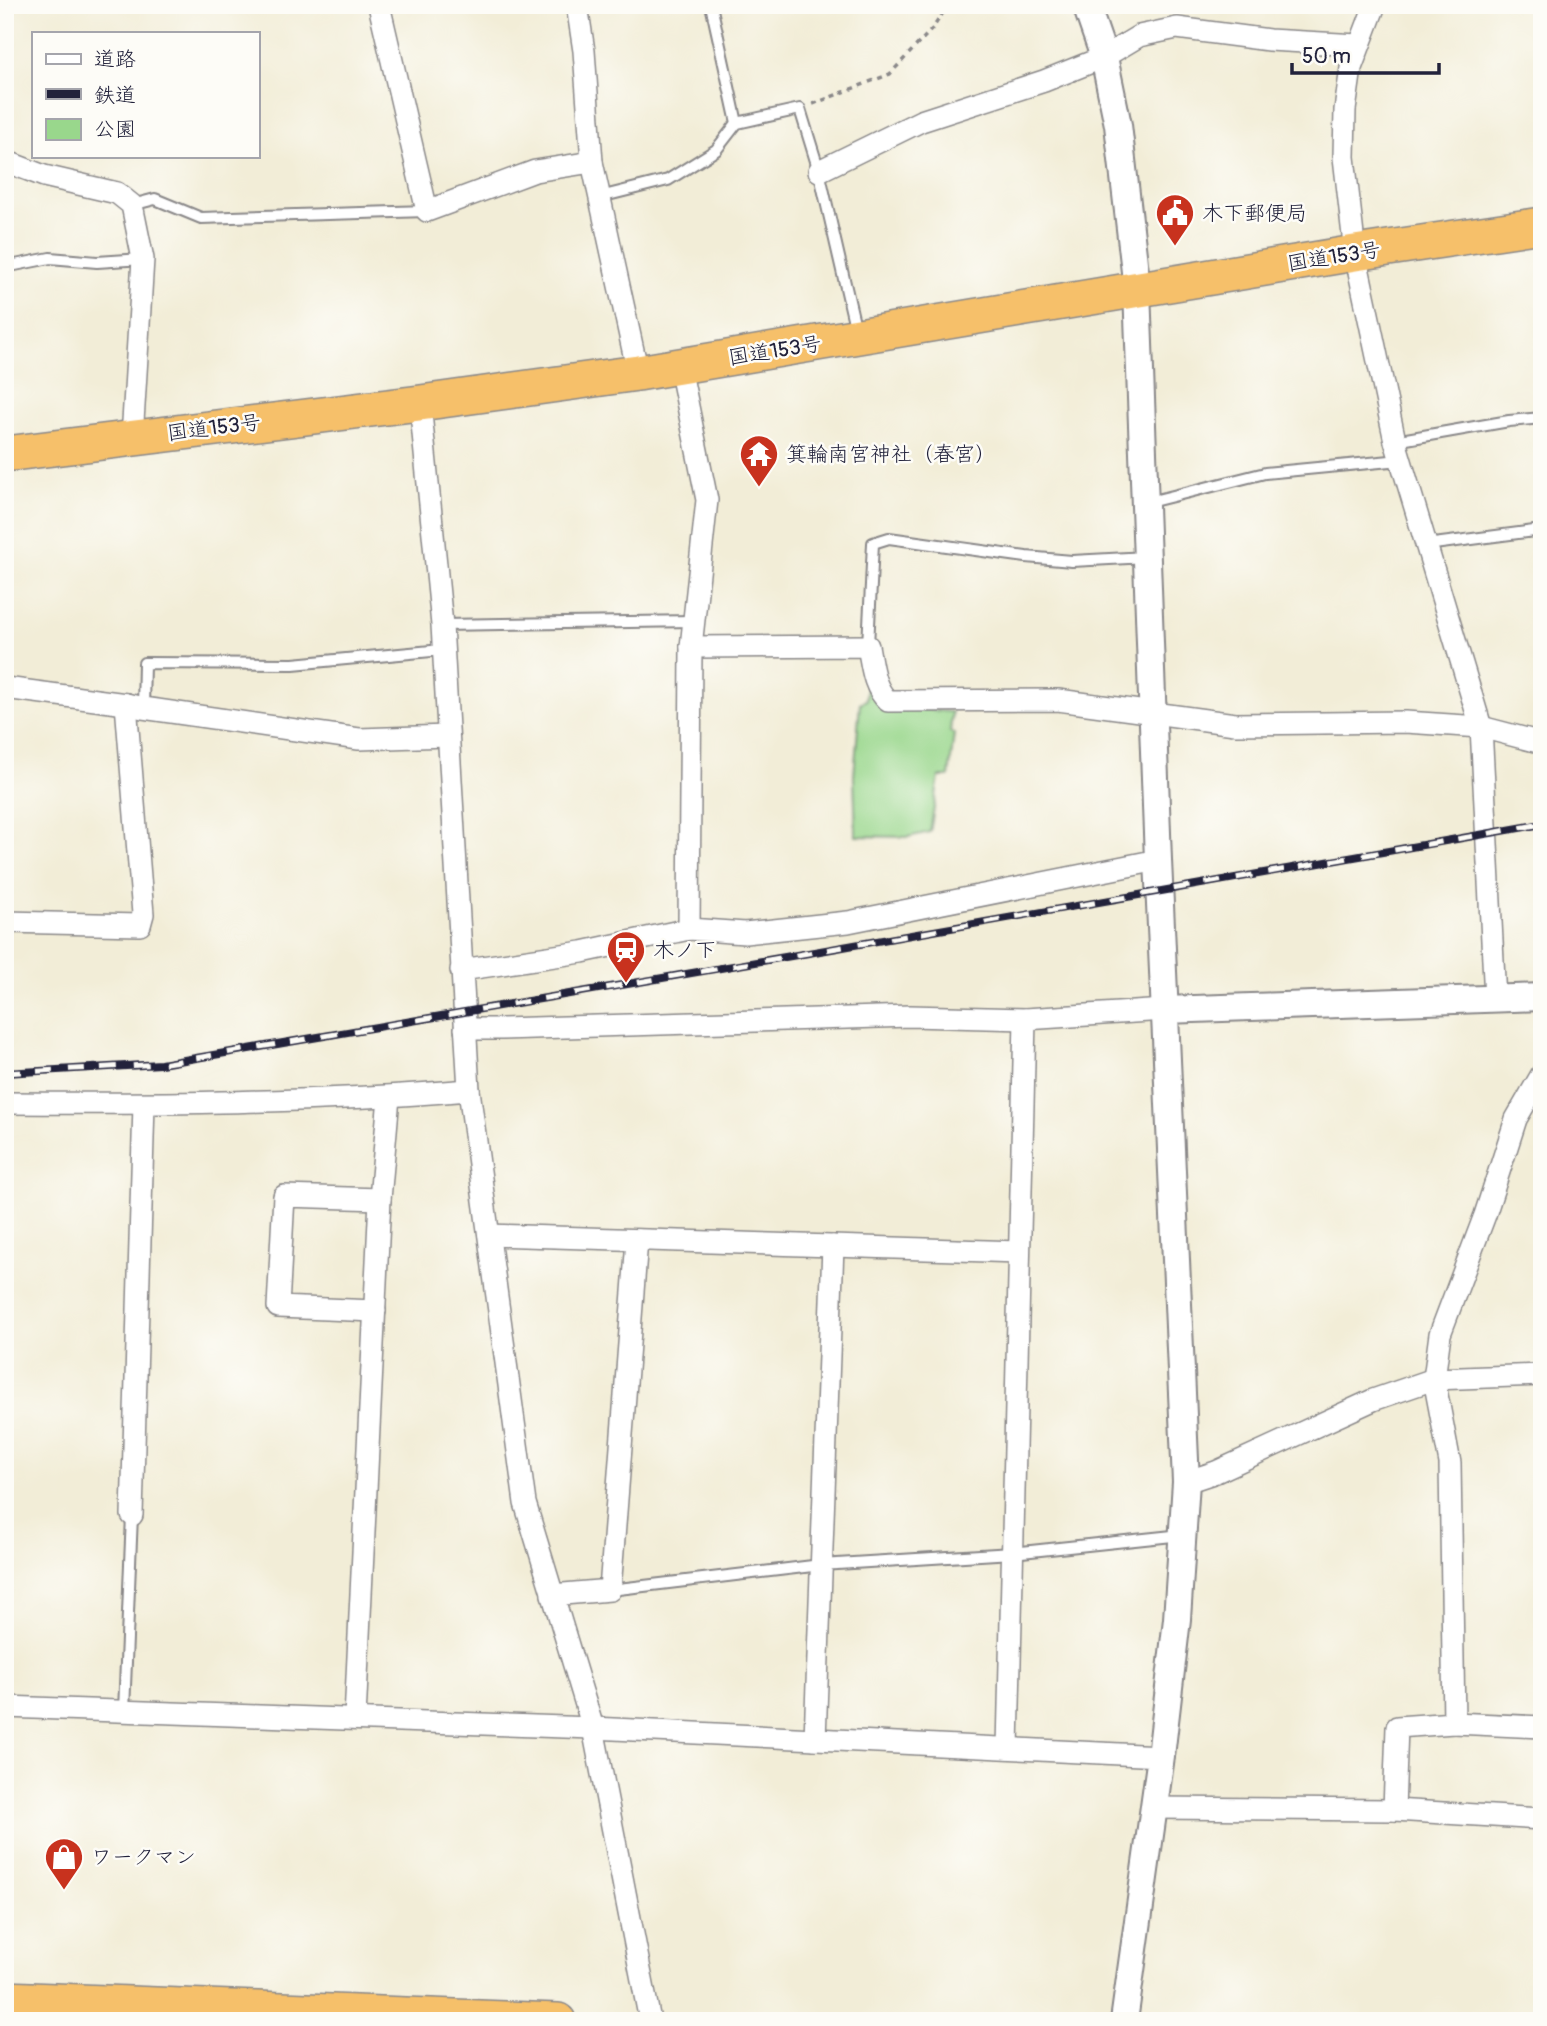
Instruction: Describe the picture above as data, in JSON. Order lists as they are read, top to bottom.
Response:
{
  "streets": {
    "highway": ["国道153号"]
  },
  "places": {
    "public building": ["木下郵便局"],
    "temple": ["箕輪南宮神社（春宮）"],
    "station": ["木ノ下"],
    "shop": ["ワークマン"]
  },
  "legend": ["道路", "鉄道", "公園"],
  "scale_bar": "50 m"
}
